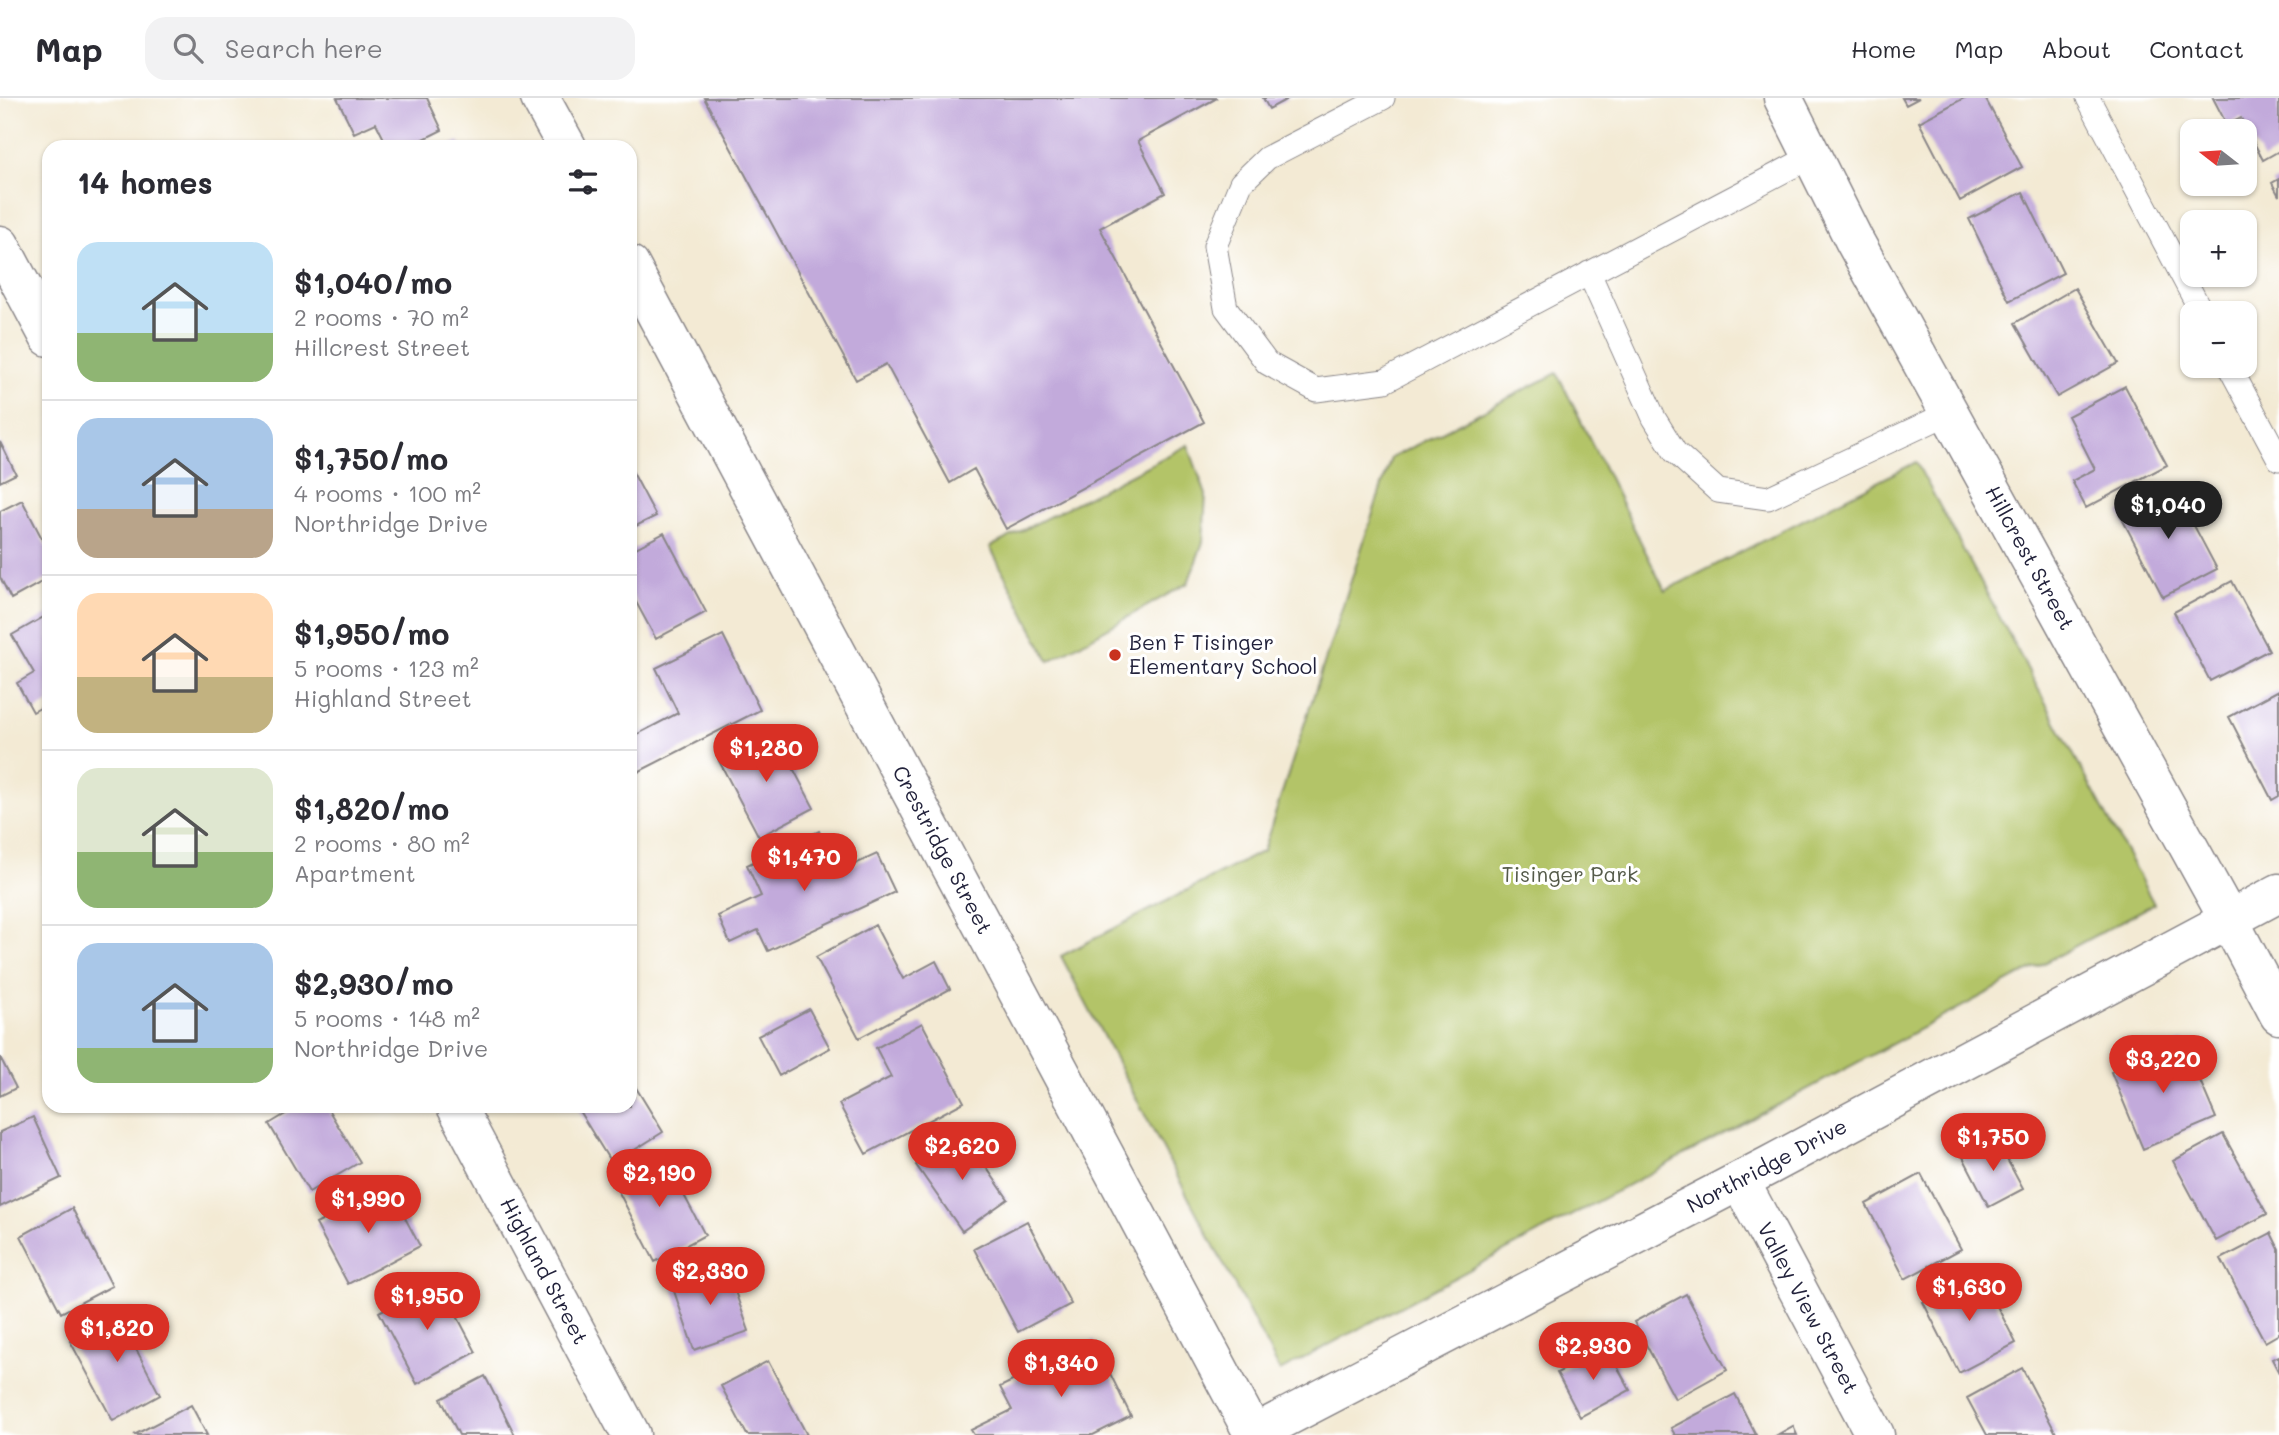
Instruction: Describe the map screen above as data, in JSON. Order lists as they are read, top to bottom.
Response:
{
  "streets": {
    "street": [
      "Hillcrest Street",
      "Crestridge Street",
      "Northridge Drive",
      "Highland Street",
      "Valley View Street"
    ]
  },
  "crossings": [
    ["Hillcrest Street", "Northridge Drive"],
    ["Crestridge Street", "Northridge Drive"],
    ["Northridge Drive", "Valley View Street"]
  ],
  "parks": ["Tisinger Park"],
  "places": ["Ben F Tisinger Elementary School"],
  "north": "left",
  "page": {
    "header": "Map",
    "search": "Search here",
    "nav": [
      "Home",
      "Map",
      "About",
      "Contact"
    ],
    "map_buttons": ["+", "−"],
    "heading": "14 homes",
    "list": [
      {
        "name": "$1,040/mo",
        "note": "2 rooms · 70 m² · Hillcrest Street"
      },
      {
        "name": "$1,750/mo",
        "note": "4 rooms · 100 m² · Northridge Drive"
      },
      {
        "name": "$1,950/mo",
        "note": "5 rooms · 123 m² · Highland Street"
      },
      {
        "name": "$1,820/mo",
        "note": "2 rooms · 80 m² · Apartment"
      },
      {
        "name": "$2,930/mo",
        "note": "5 rooms · 148 m² · Northridge Drive"
      }
    ],
    "price": [
      "$1,040",
      "$1,280",
      "$1,470",
      "$3,220",
      "$1,750",
      "$2,620",
      "$2,190",
      "$1,990",
      "$2,330",
      "$1,630",
      "$1,950",
      "$1,820",
      "$2,930",
      "$1,340"
    ]
  }
}
